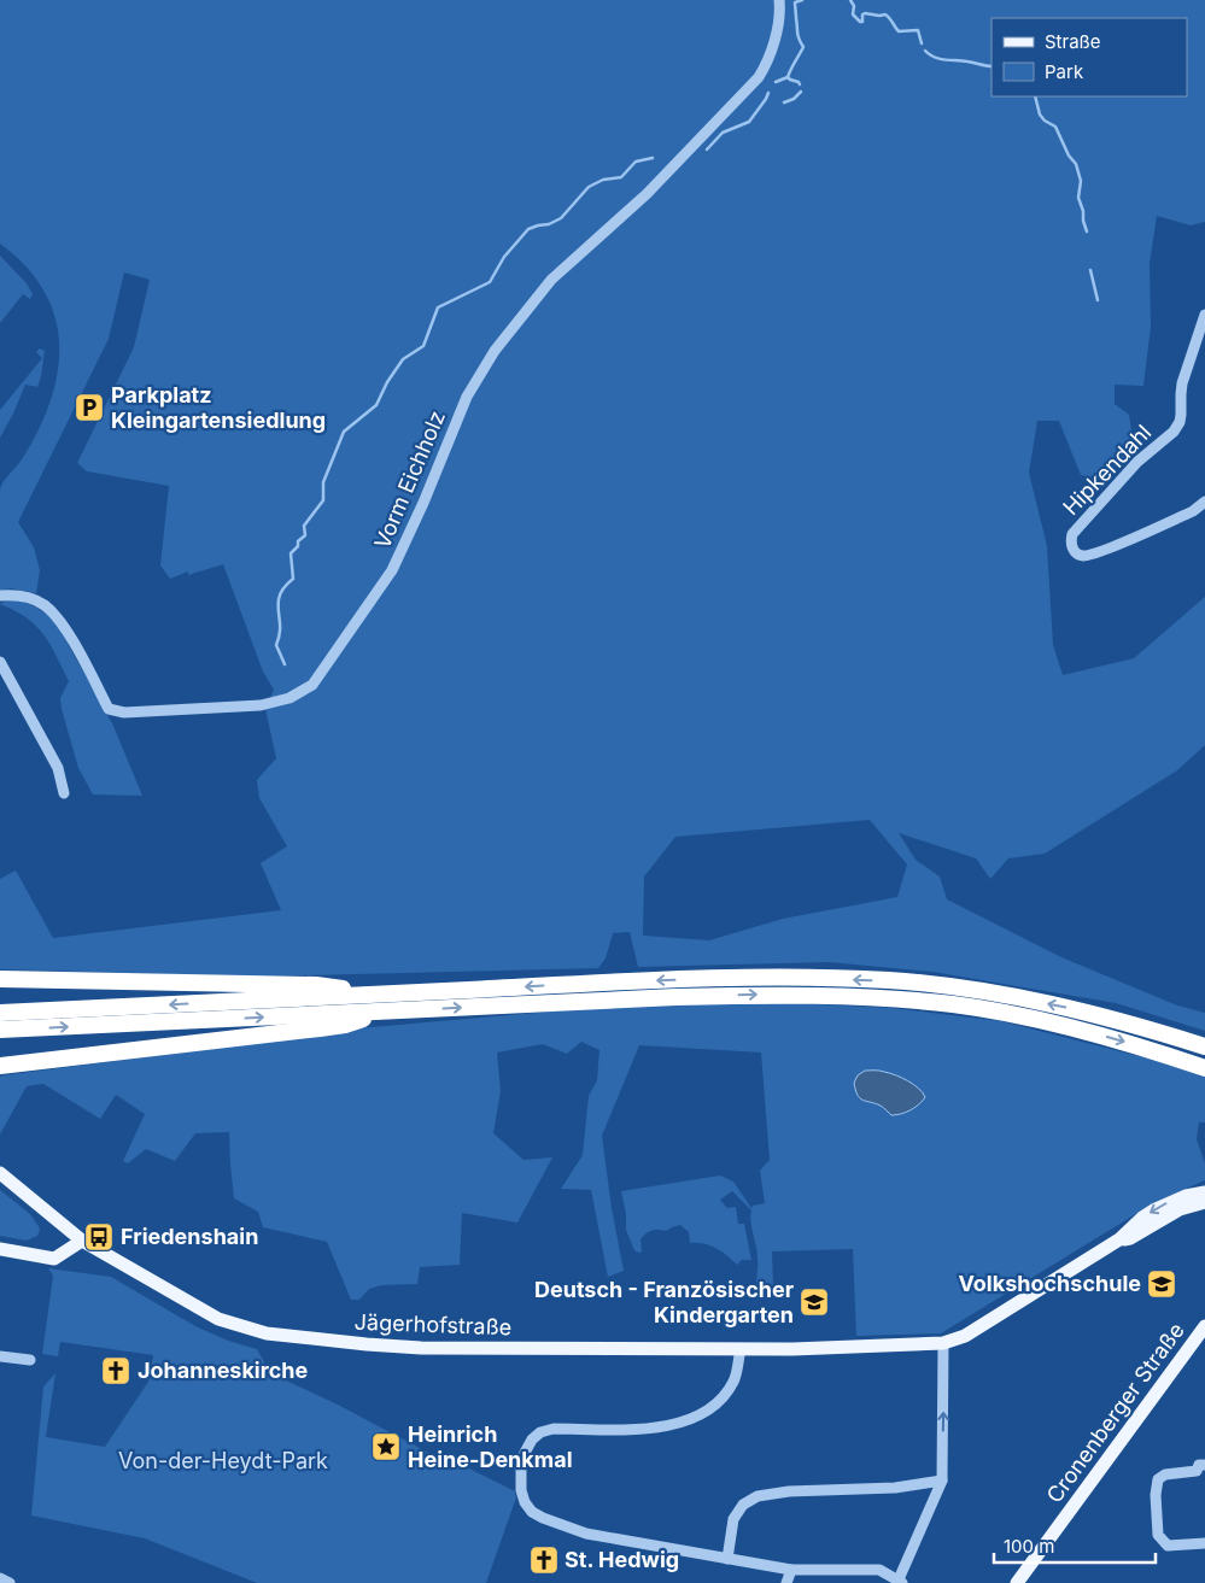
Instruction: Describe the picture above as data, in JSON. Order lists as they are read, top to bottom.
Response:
{
  "streets": {
    "main road": ["Jägerhofstraße", "Cronenberger Straße"],
    "street": ["Hipkendahl", "Vorm Eichholz"]
  },
  "parks": ["Von-der-Heydt-Park"],
  "places": {
    "parking": ["Parkplatz Kleingartensiedlung"],
    "bus stop": ["Friedenshain"],
    "school or university": ["Volkshochschule", "Deutsch - Französischer Kindergarten"],
    "church": ["Johanneskirche", "St. Hedwig"],
    "place": ["Heinrich Heine-Denkmal"]
  },
  "legend": ["Straße", "Park"],
  "scale_bar": "100 m"
}
